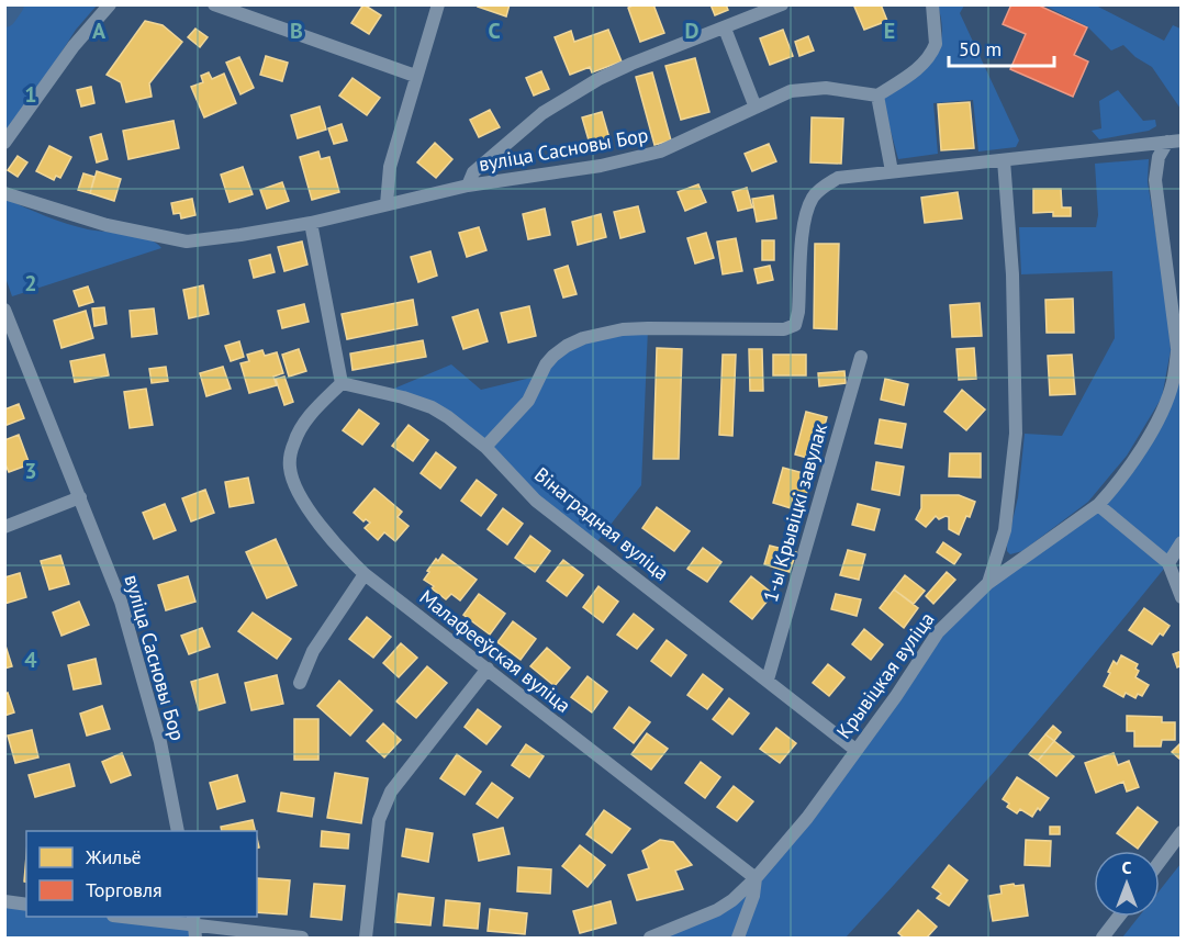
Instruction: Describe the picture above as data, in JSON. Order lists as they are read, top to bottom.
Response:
{
  "streets": {
    "street": [
      "вуліца Сасновы Бор",
      "1-ы Крывіцкі завулак",
      "Вінаградная вуліца",
      "Малафееўская вуліца",
      "Крывіцкая вуліца"
    ]
  },
  "crossings": [
    ["1-ы Крывіцкі завулак", "Вінаградная вуліца"],
    ["Вінаградная вуліца", "Малафееўская вуліца"],
    ["Вінаградная вуліца", "Крывіцкая вуліца"],
    ["Малафееўская вуліца", "Крывіцкая вуліца"]
  ],
  "legend": ["Жильё", "Торговля"],
  "scale_bar": "50 m",
  "north": "top",
  "grid": {
    "columns": [
      "A",
      "B",
      "C",
      "D",
      "E"
    ],
    "rows": [
      "1",
      "2",
      "3",
      "4"
    ]
  }
}
